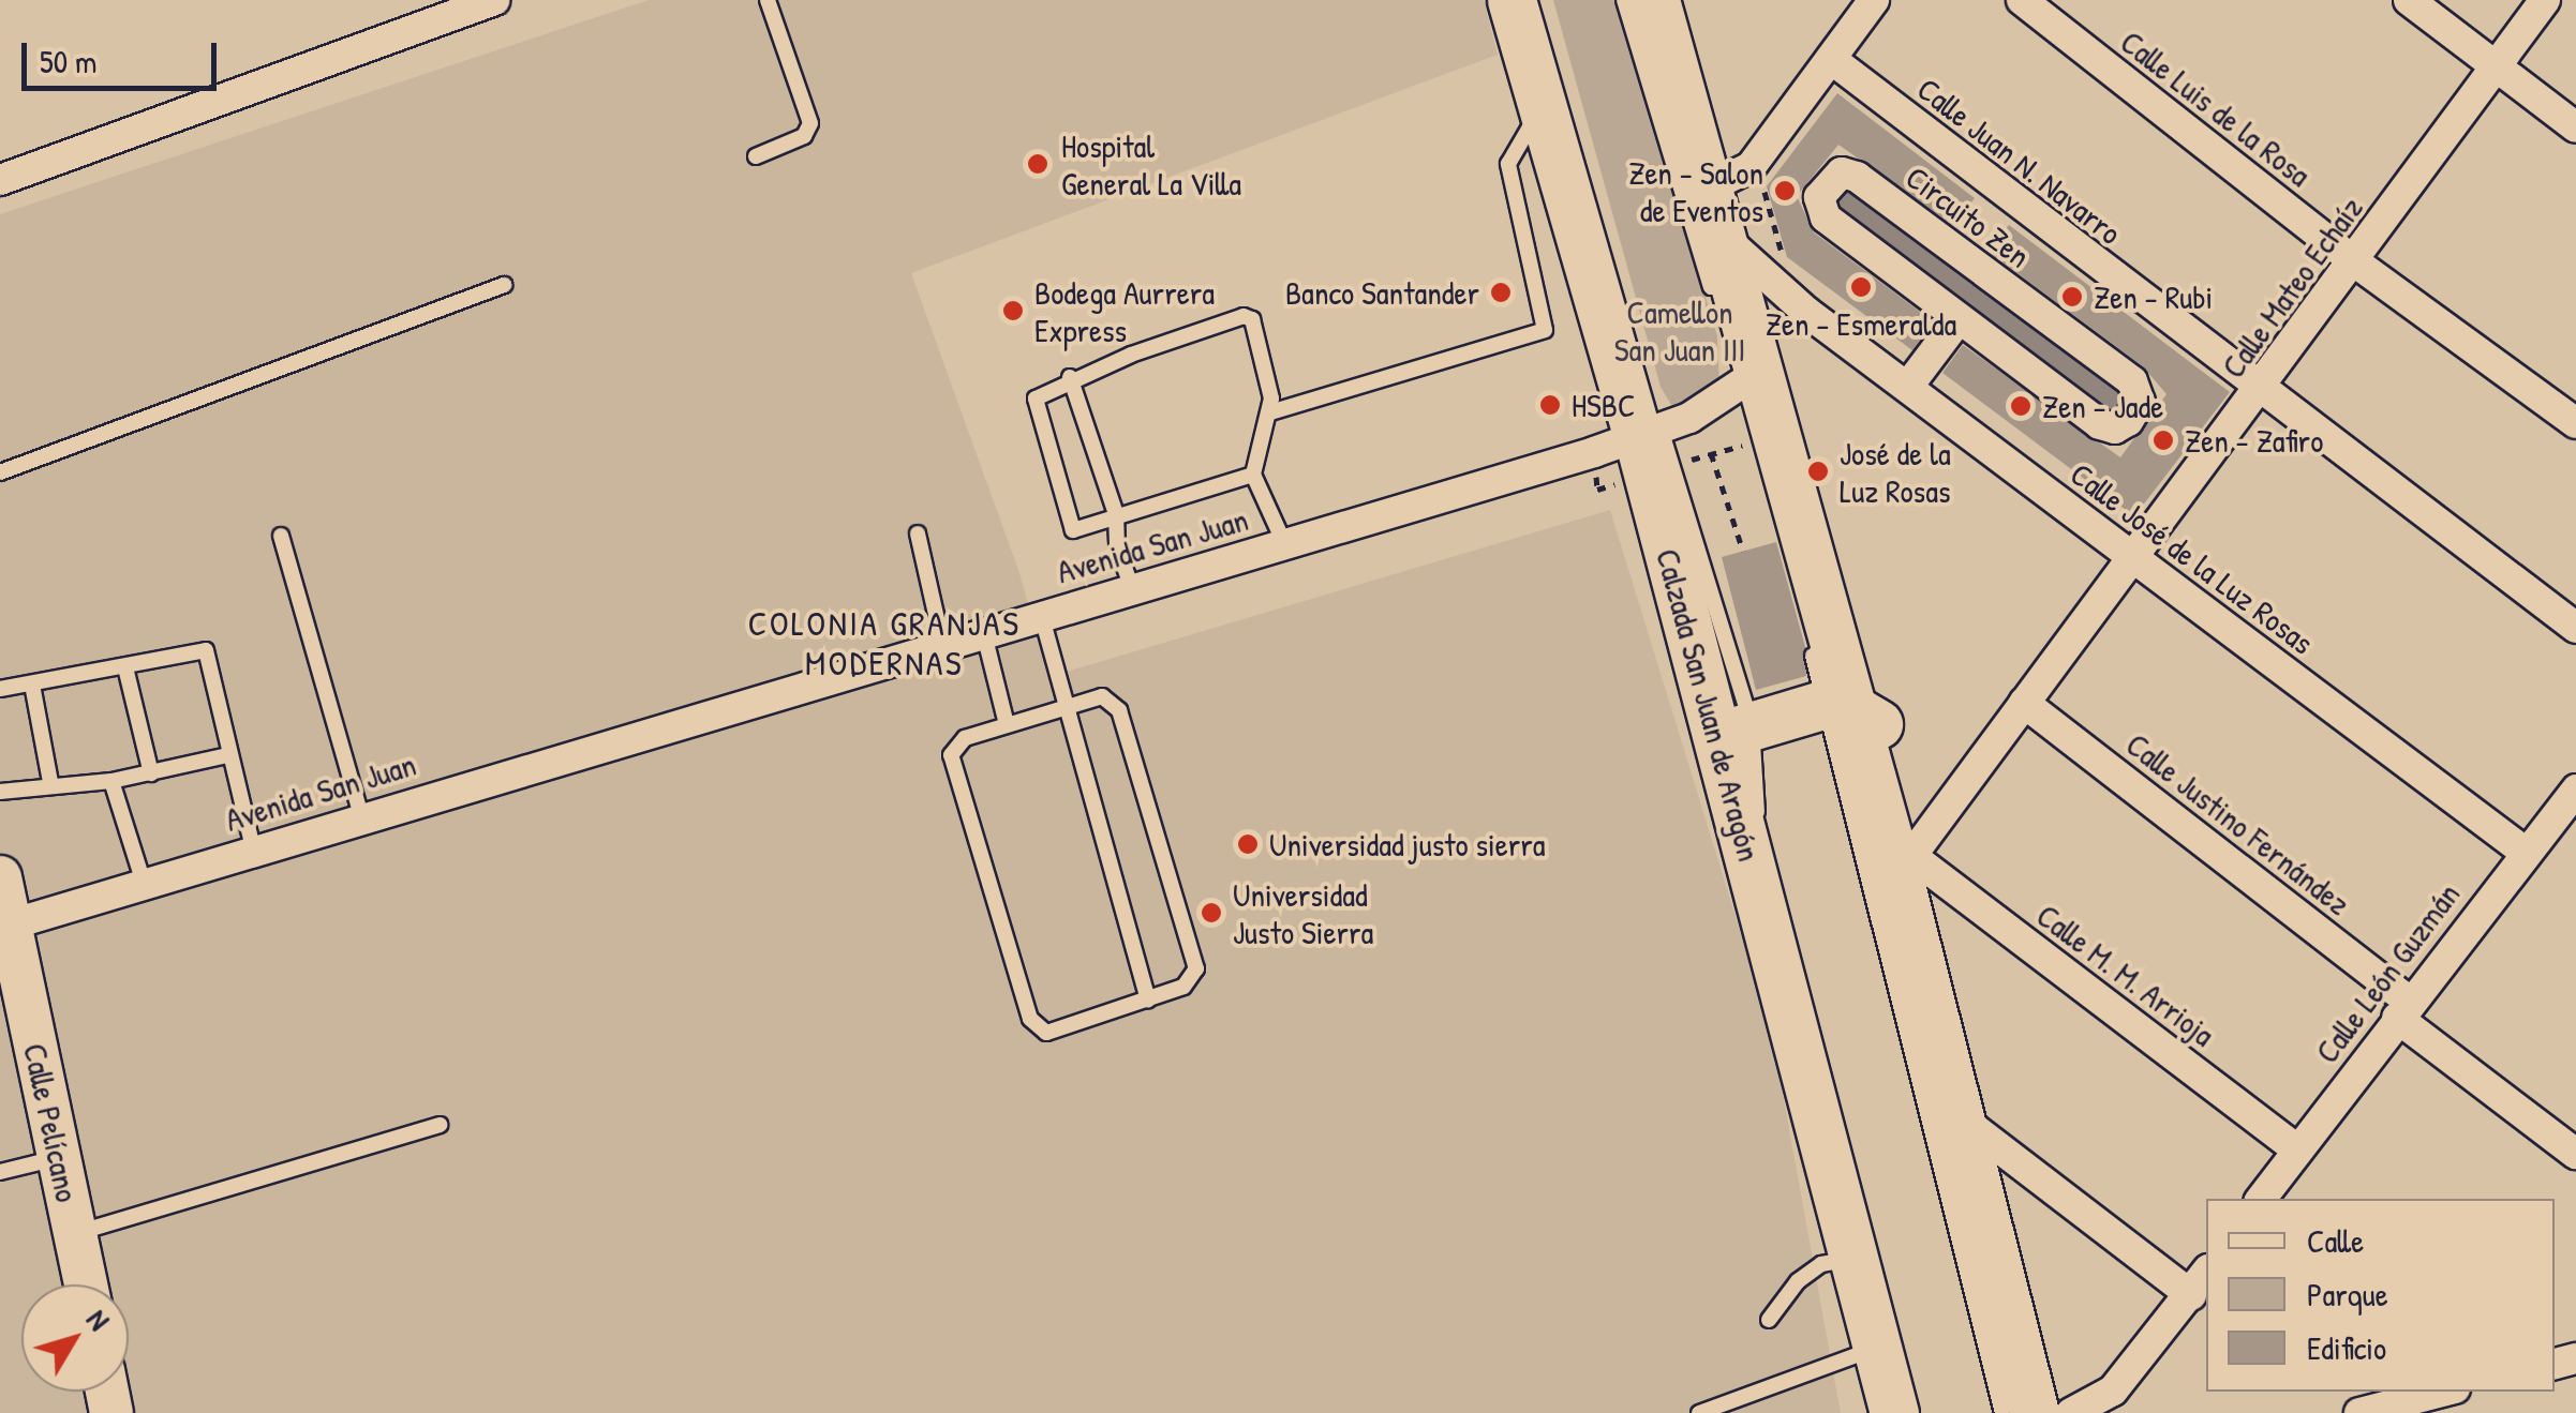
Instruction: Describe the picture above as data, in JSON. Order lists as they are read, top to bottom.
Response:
{
  "streets": {
    "main road": ["Calzada San Juan de Aragón"],
    "street": [
      "Calle Luis de la Rosa",
      "Calle Juan N. Navarro",
      "Circuito Zen",
      "Calle Mateo Echaíz",
      "Avenida San Juan",
      "Calle José de la Luz Rosas",
      "Calle Justino Fernández",
      "Calle León Guzmán",
      "Calle M. M. Arrioja",
      "Calle Pelícano"
    ]
  },
  "crossings": [
    ["Calle Luis de la Rosa", "Calle Mateo Echaíz"],
    ["Calle Juan N. Navarro", "Calle Mateo Echaíz"],
    ["Calle Mateo Echaíz", "Calle José de la Luz Rosas"],
    ["Calle Mateo Echaíz", "Calle Justino Fernández"],
    ["Calle Mateo Echaíz", "Calle M. M. Arrioja"],
    ["Avenida San Juan", "Calzada San Juan de Aragón"],
    ["Avenida San Juan", "Calle Pelícano"],
    ["Calle José de la Luz Rosas", "Calle León Guzmán"],
    ["Calle Justino Fernández", "Calle León Guzmán"],
    ["Calle León Guzmán", "Calle M. M. Arrioja"]
  ],
  "districts": ["COLONIA GRANJAS MODERNAS"],
  "parks": ["Camellon San Juan III"],
  "places": [
    "Hospital General La Villa",
    "Zen - Salon de Eventos",
    "Zen - Esmeralda",
    "Banco Santander",
    "Zen - Rubi",
    "Bodega Aurrera Express",
    "HSBC",
    "Zen - Jade",
    "Zen - Zafiro",
    "José de la Luz Rosas",
    "Universidad justo sierra",
    "Universidad Justo Sierra"
  ],
  "legend": ["Calle", "Parque", "Edificio"],
  "scale_bar": "50 m",
  "north": "top right"
}
